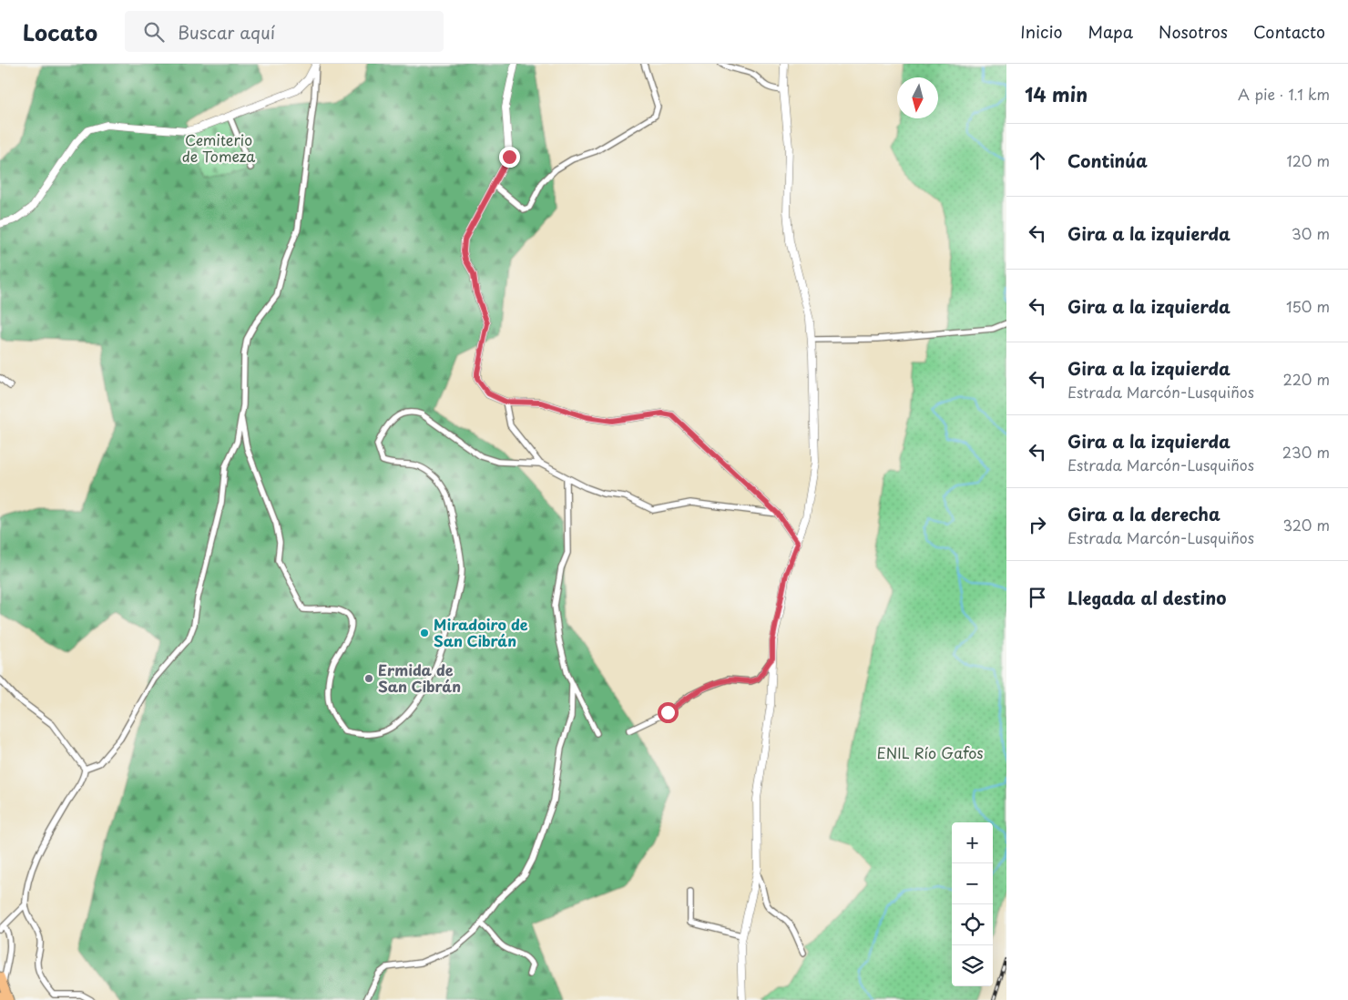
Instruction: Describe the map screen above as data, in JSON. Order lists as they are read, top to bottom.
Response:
{
  "parks": ["Cemiterio de Tomeza", "ENIL Río Gafos"],
  "places": ["Miradoiro de San Cibrán", "Ermida de San Cibrán"],
  "north": "bottom",
  "page": {
    "header": "Locato",
    "search": "Buscar aquí",
    "nav": [
      "Inicio",
      "Mapa",
      "Nosotros",
      "Contacto"
    ],
    "heading": ["14 min", "A pie · 1.1 km"],
    "list": [
      ["Continúa", "120 m"],
      ["Gira a la izquierda", "30 m"],
      ["Gira a la izquierda", "150 m"],
      ["Gira a la izquierda", "Estrada Marcón-Lusquiños", "220 m"],
      ["Gira a la izquierda", "Estrada Marcón-Lusquiños", "230 m"],
      ["Gira a la derecha", "Estrada Marcón-Lusquiños", "320 m"],
      "Llegada al destino"
    ],
    "map_buttons": ["+", "−"]
  }
}
